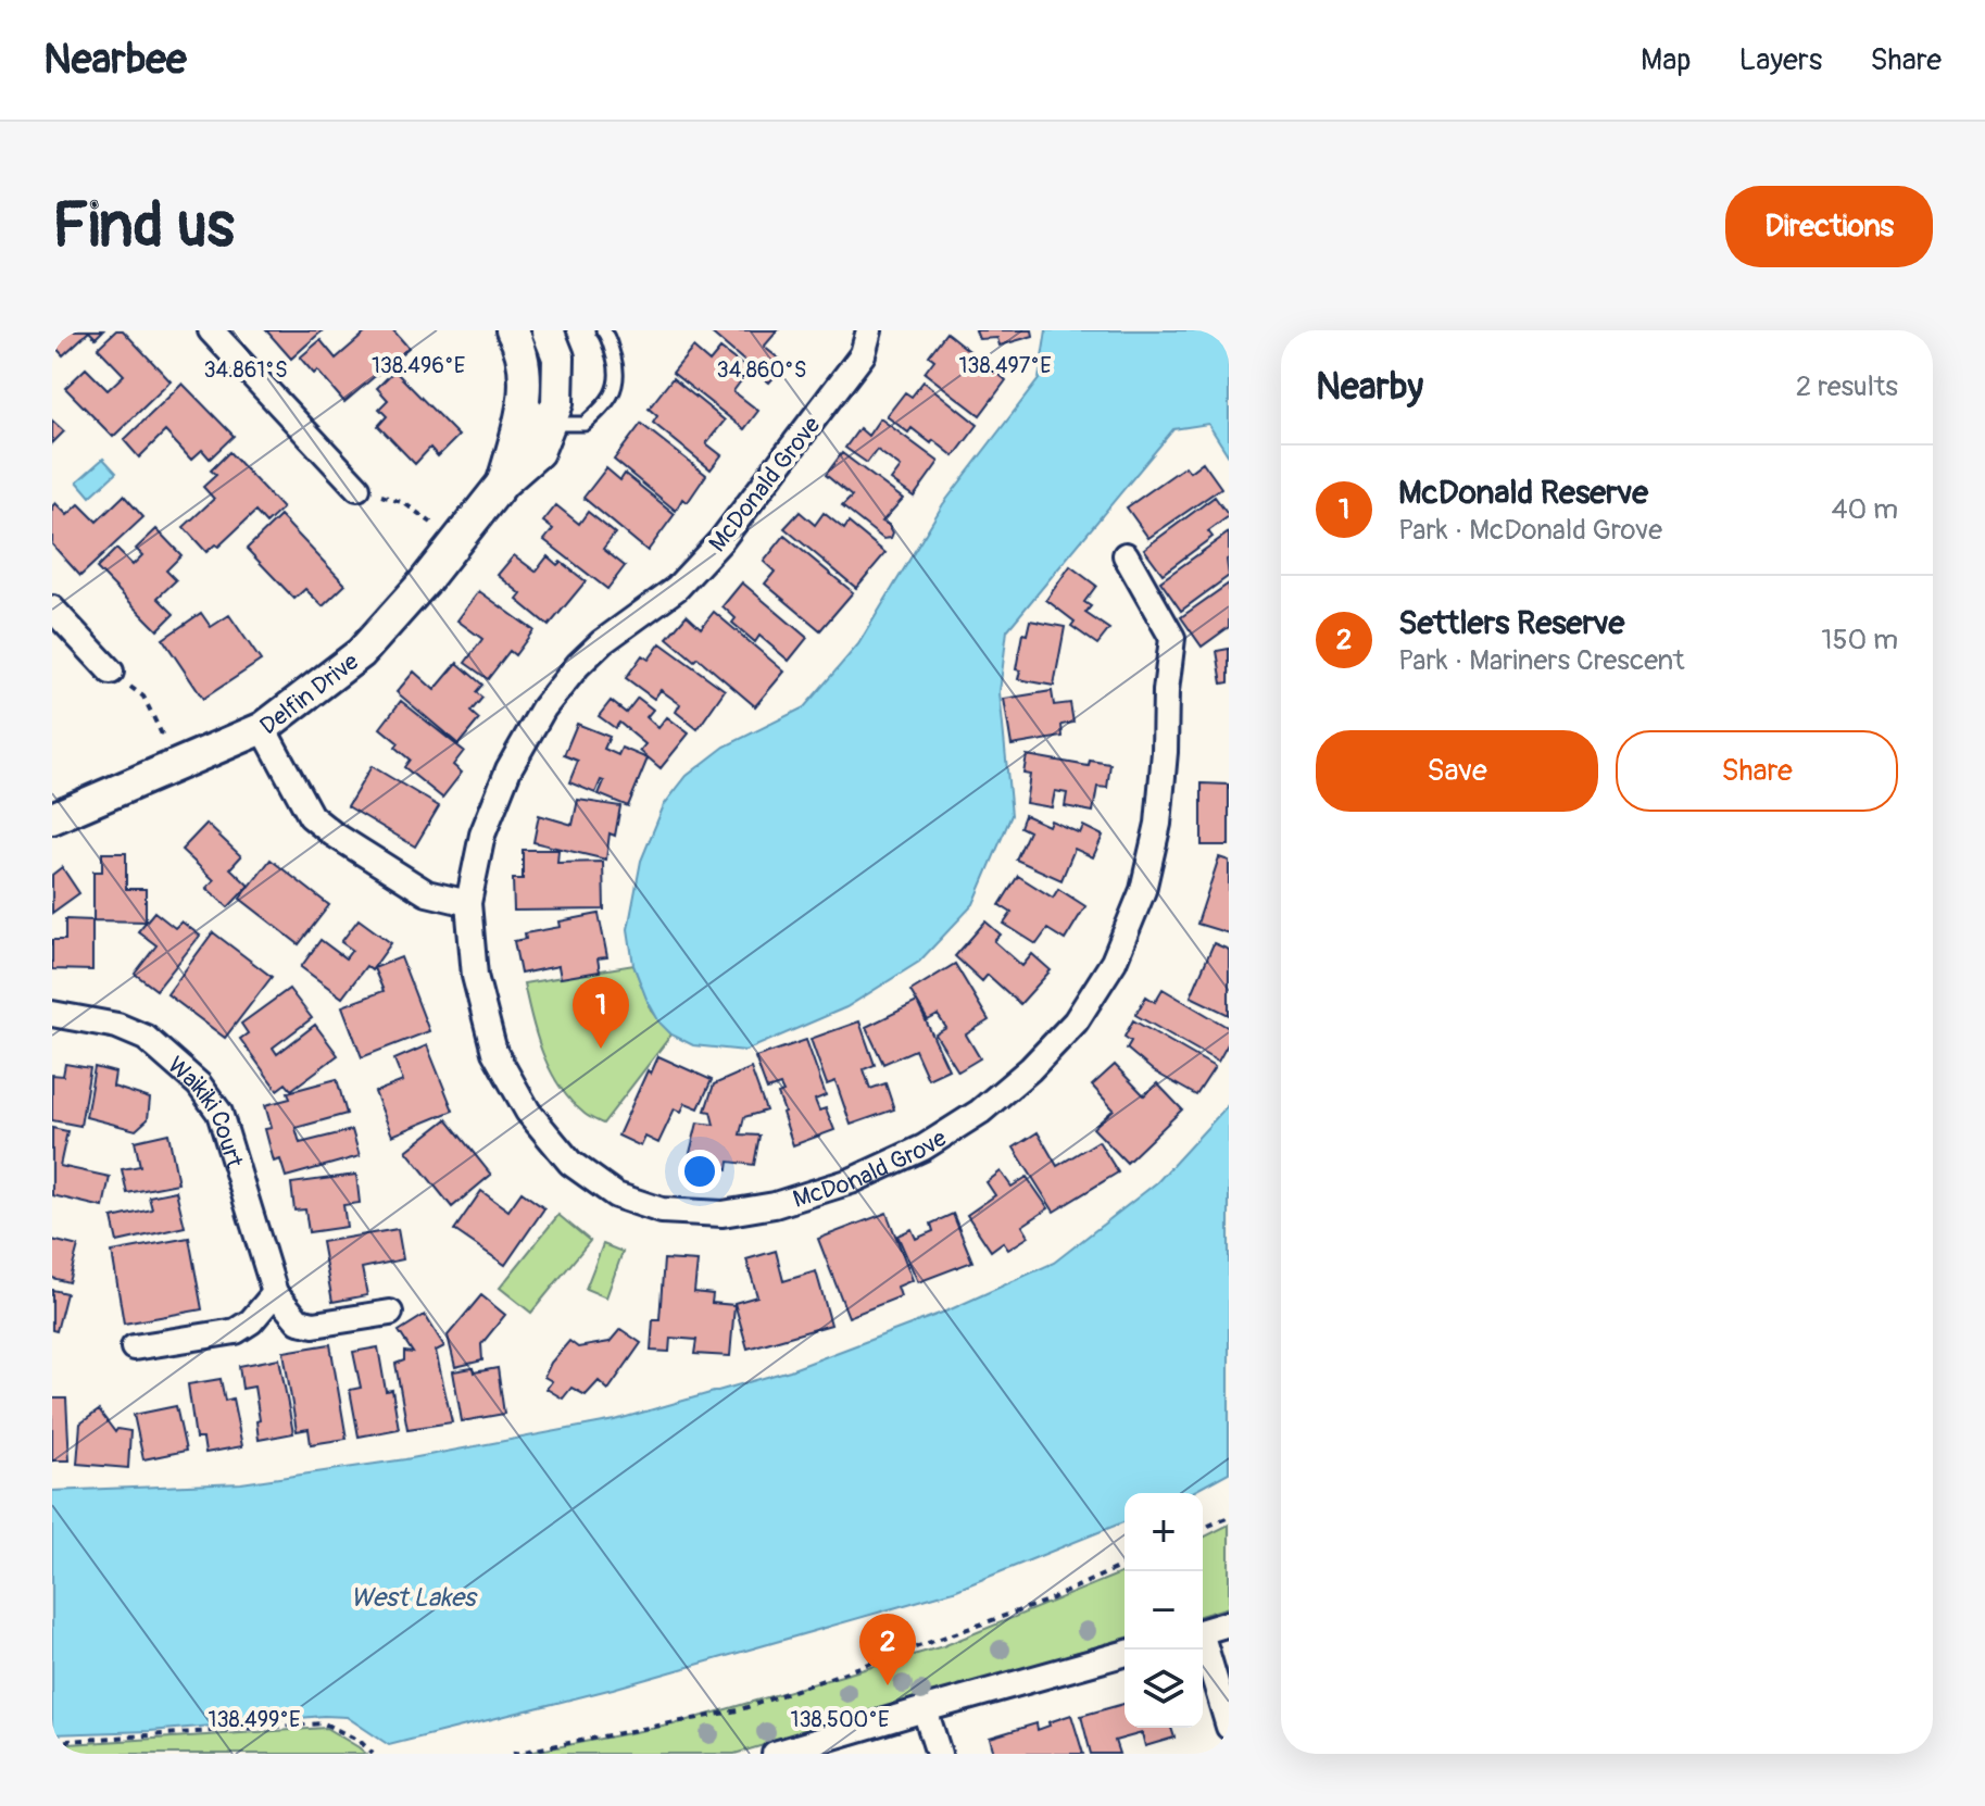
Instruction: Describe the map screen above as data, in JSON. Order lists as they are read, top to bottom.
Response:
{
  "streets": {
    "street": ["McDonald Grove", "Delfin Drive", "Waikiki Court"]
  },
  "water": ["West Lakes"],
  "page": {
    "header": "Nearbee",
    "nav": ["Map", "Layers", "Share"],
    "buttons": [
      "Directions",
      ["Save", "Share"]
    ],
    "title": "Find us",
    "heading": ["Nearby", "2 results"],
    "list": [
      {
        "mark": "1",
        "name": "McDonald Reserve",
        "note": "Park · McDonald Grove",
        "value": "40 m"
      },
      {
        "mark": "2",
        "name": "Settlers Reserve",
        "note": "Park · Mariners Crescent",
        "value": "150 m"
      }
    ],
    "pins": ["1", "2"],
    "map_buttons": ["+", "−"]
  },
  "coordinates": [
    "138.496°E",
    "138.497°E",
    "34.861°S",
    "34.860°S",
    "138.499°E",
    "138.500°E"
  ]
}
